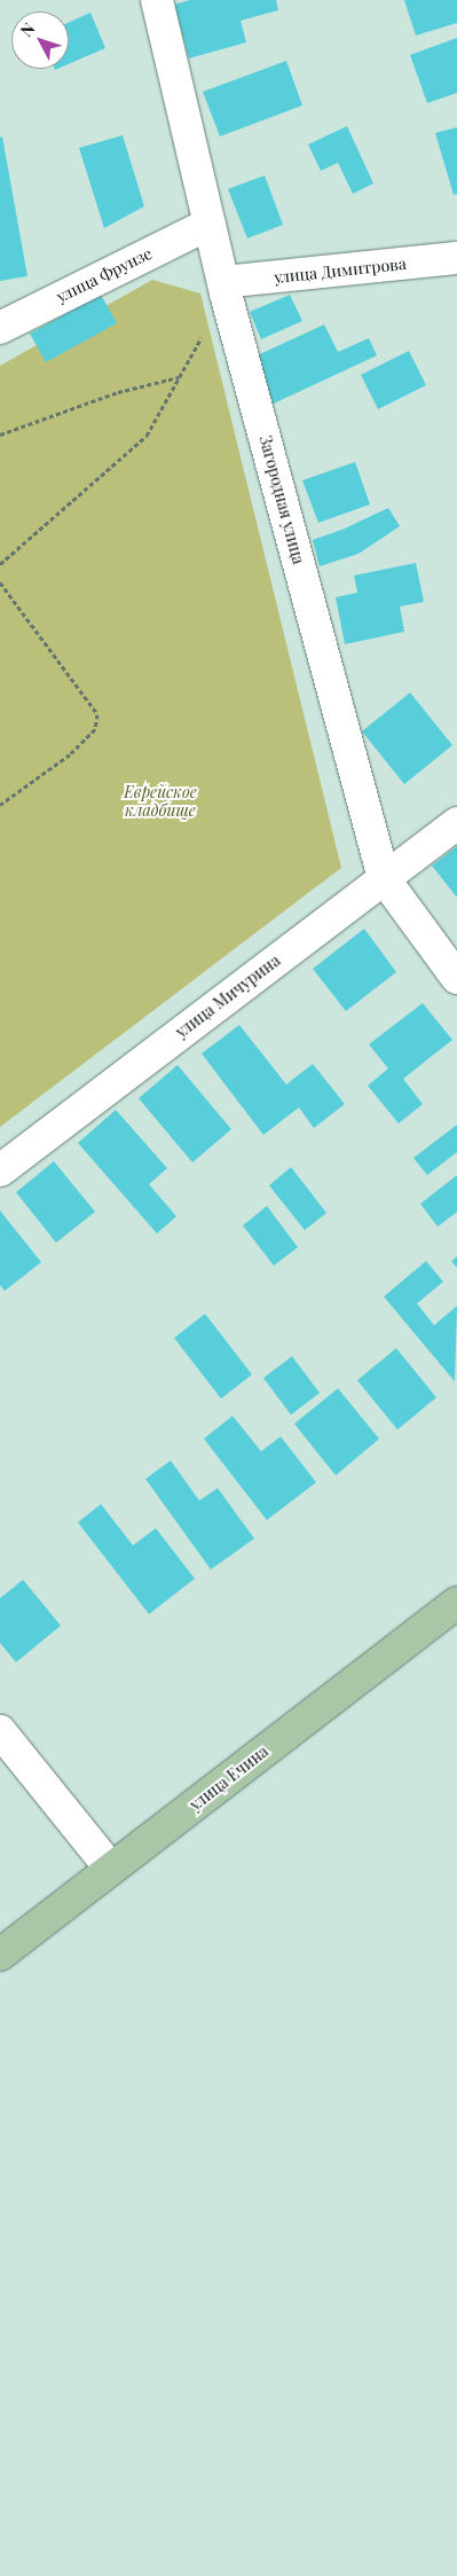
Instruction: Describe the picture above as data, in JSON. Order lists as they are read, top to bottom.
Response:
{
  "streets": {
    "main road": ["улица Ечина"],
    "street": [
      "улица Димитрова",
      "улица Фрунзе",
      "Загородная улица",
      "улица Мичурина"
    ]
  },
  "crossings": [
    ["улица Димитрова", "Загородная улица"],
    ["улица Фрунзе", "Загородная улица"],
    ["Загородная улица", "улица Мичурина"]
  ],
  "parks": ["Еврейское кладбище"],
  "north": "top left"
}
